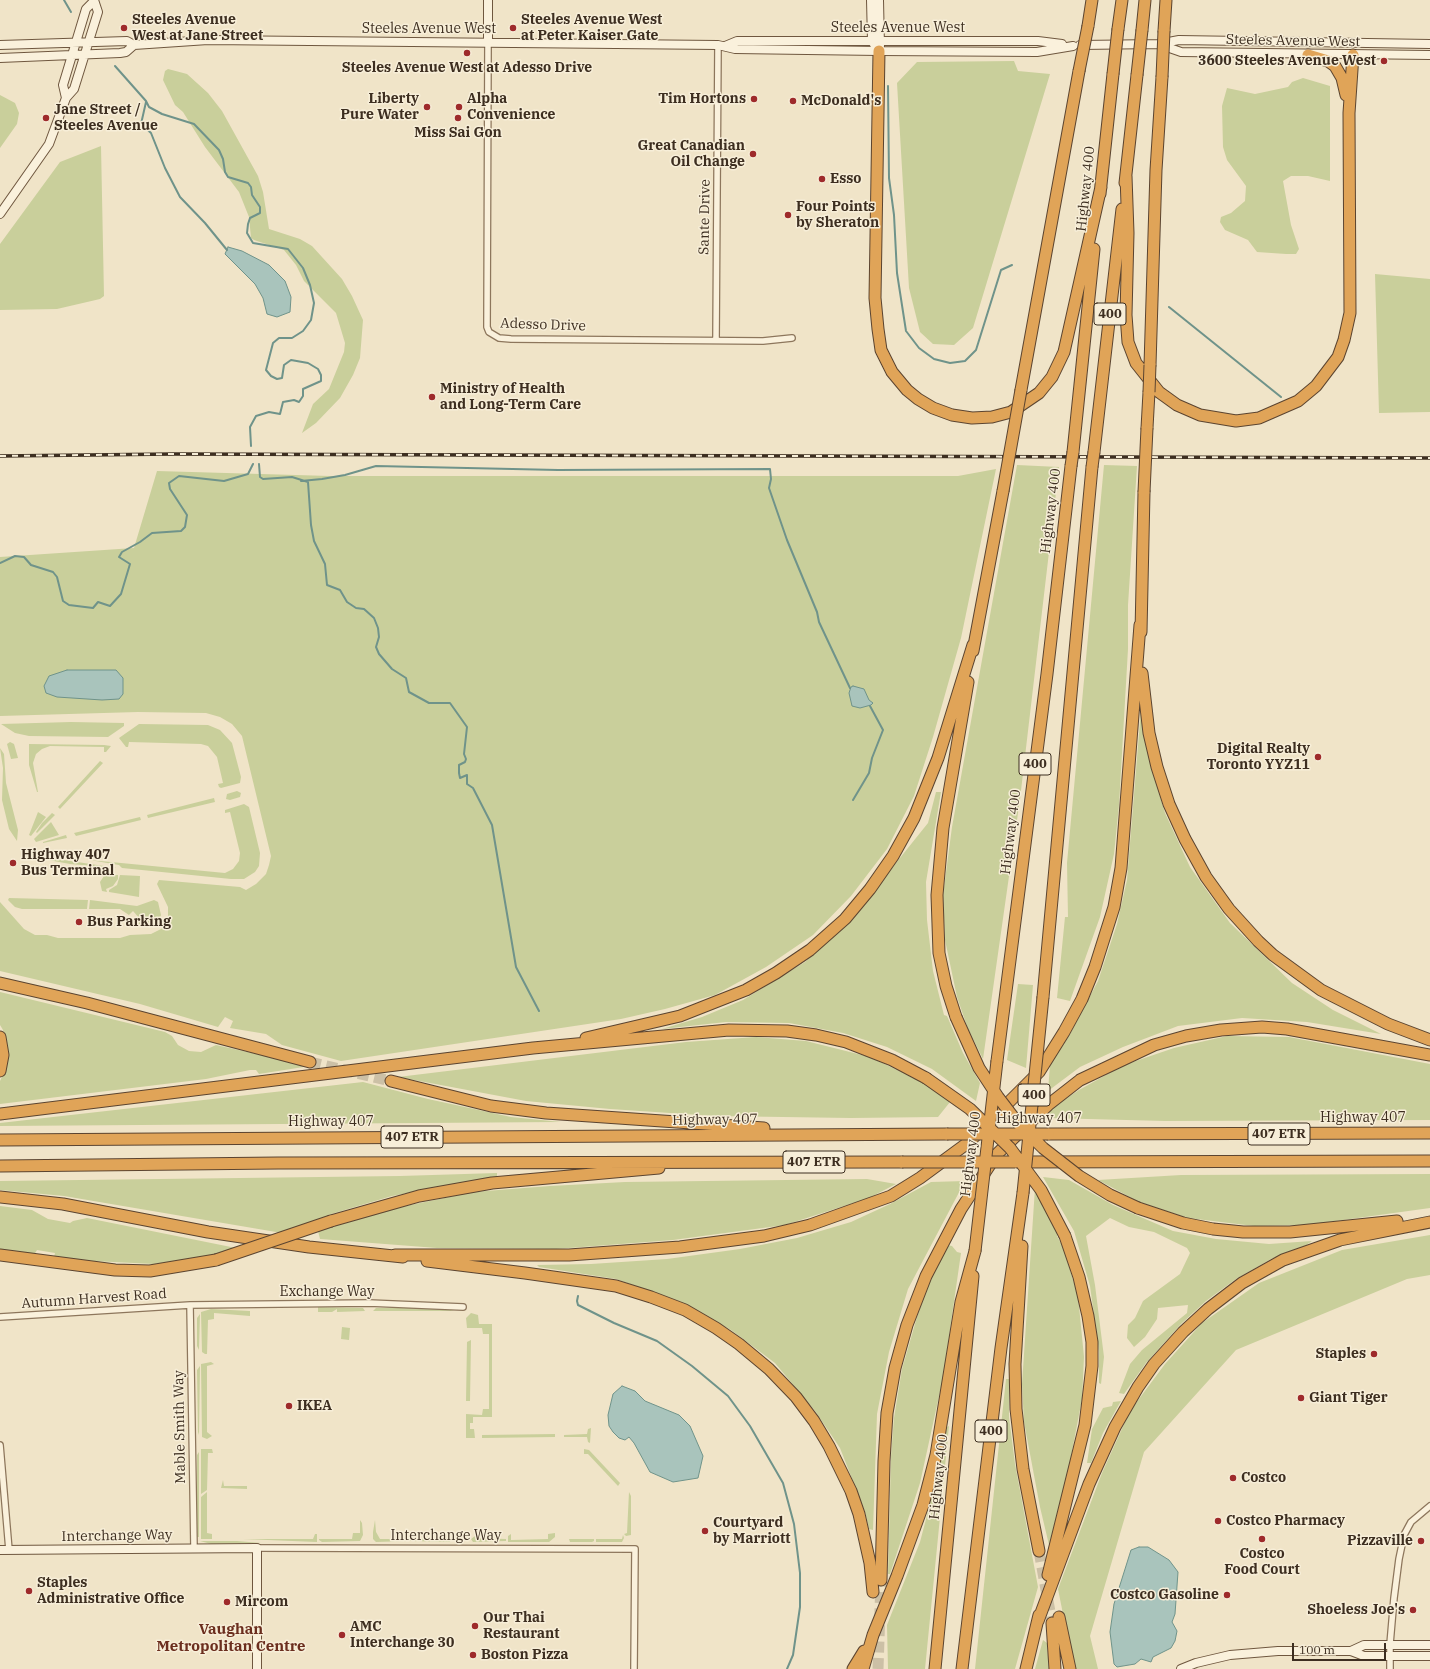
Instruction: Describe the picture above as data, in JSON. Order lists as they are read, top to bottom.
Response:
{
  "streets": {
    "highway": [
      "Highway 400",
      "400",
      "Highway 407",
      "407 ETR"
    ],
    "main road": ["Steeles Avenue West", "Interchange Way"],
    "street": [
      "Sante Drive",
      "Adesso Drive",
      "Exchange Way",
      "Autumn Harvest Road",
      "Mable Smith Way"
    ]
  },
  "crossings": [
    ["Steeles Avenue West", "Sante Drive"],
    ["Steeles Avenue West", "Adesso Drive"],
    ["Sante Drive", "Adesso Drive"],
    ["Exchange Way", "Autumn Harvest Road"],
    ["Exchange Way", "Mable Smith Way"],
    ["Autumn Harvest Road", "Mable Smith Way"],
    ["Mable Smith Way", "Interchange Way"]
  ],
  "districts": ["Vaughan Metropolitan Centre"],
  "places": [
    "Steeles Avenue West at Jane Street",
    "Steeles Avenue West at Peter Kaiser Gate",
    "Steeles Avenue West at Adesso Drive",
    "3600 Steeles Avenue West",
    "Tim Hortons",
    "McDonald's",
    "Liberty Pure Water",
    "Alpha Convenience",
    "Jane Street / Steeles Avenue",
    "Miss Sai Gon",
    "Great Canadian Oil Change",
    "Esso",
    "Four Points by Sheraton",
    "Ministry of Health and Long-Term Care",
    "Digital Realty Toronto YYZ11",
    "Highway 407 Bus Terminal",
    "Bus Parking",
    "Staples",
    "Giant Tiger",
    "IKEA",
    "Costco",
    "Costco Pharmacy",
    "Courtyard by Marriott",
    "Costco Food Court",
    "Pizzaville",
    "Staples Administrative Office",
    "Costco Gasoline",
    "Mircom",
    "Shoeless Joe's",
    "Our Thai Restaurant",
    "AMC Interchange 30",
    "Boston Pizza"
  ],
  "scale_bar": "100 m"
}
